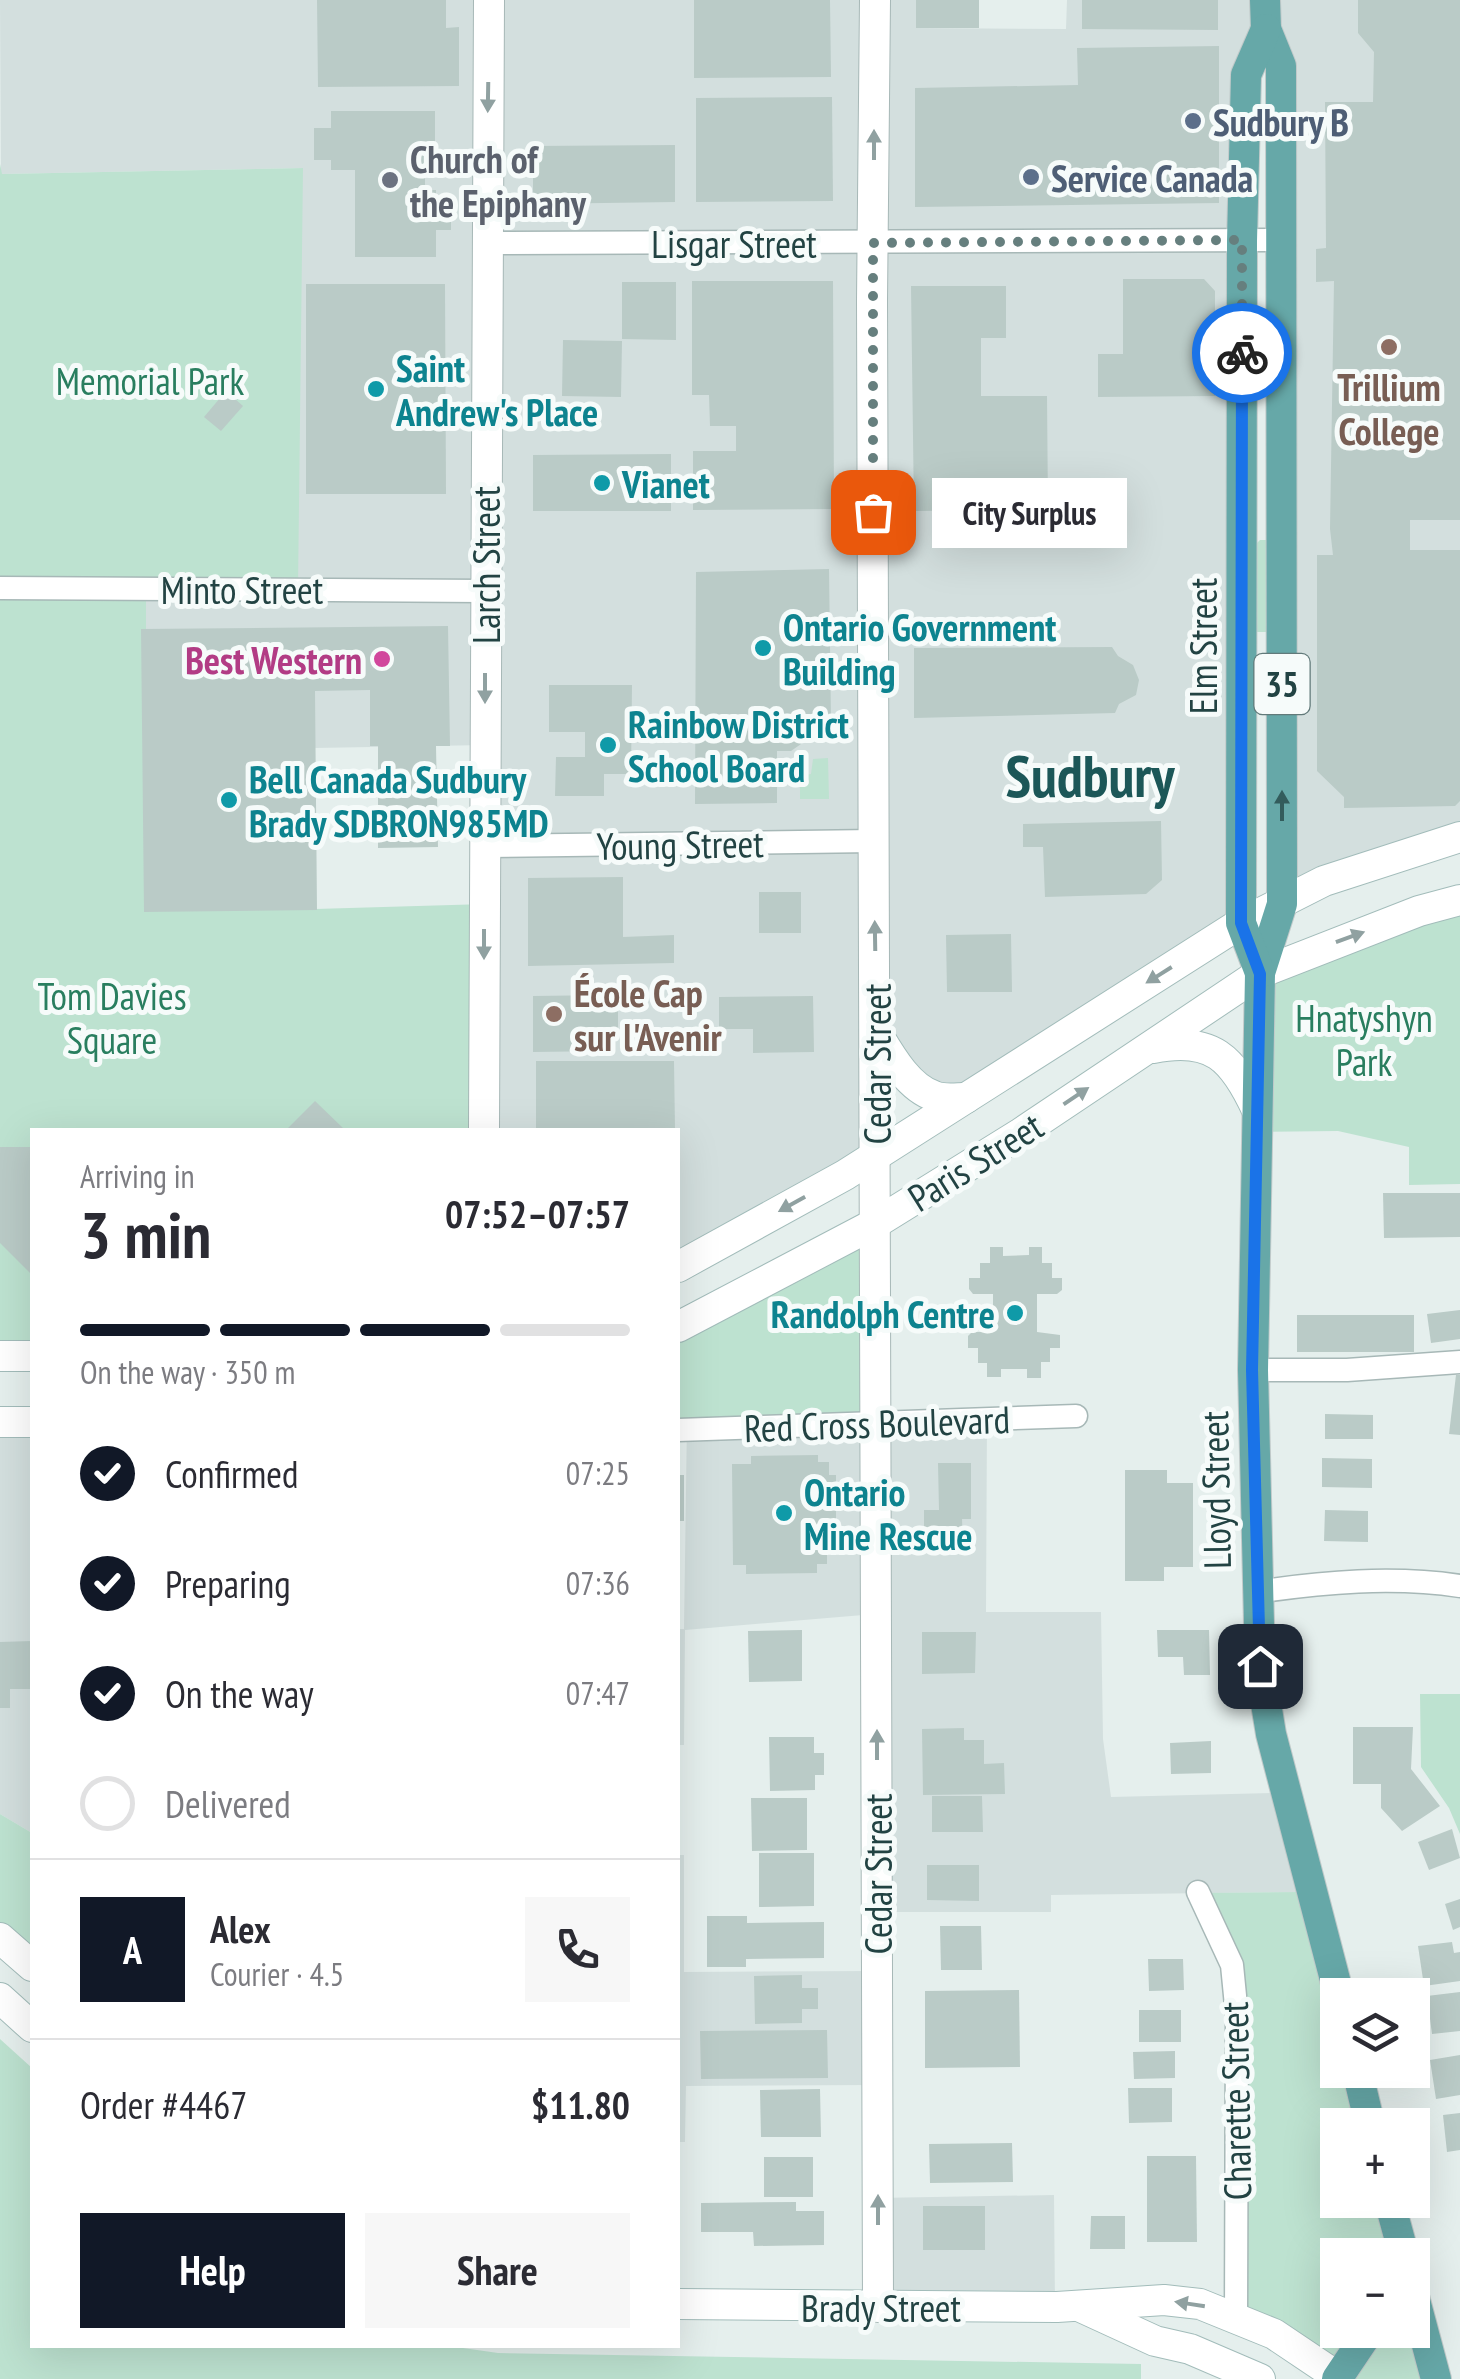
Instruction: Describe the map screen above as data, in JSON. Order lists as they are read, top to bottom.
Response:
{
  "streets": {
    "main road": ["Elm Street", "35", "Lloyd Street"],
    "street": [
      "Lisgar Street",
      "Larch Street",
      "Minto Street",
      "Young Street",
      "Cedar Street",
      "Paris Street",
      "Red Cross Boulevard",
      "Charette Street",
      "Brady Street"
    ]
  },
  "crossings": [
    ["Lisgar Street", "Larch Street"],
    ["Lisgar Street", "Elm Street"],
    ["Lisgar Street", "Cedar Street"],
    ["Larch Street", "Minto Street"],
    ["Larch Street", "Young Street"],
    ["Elm Street", "Paris Street"],
    ["Elm Street", "Lloyd Street"],
    ["Young Street", "Cedar Street"],
    ["Cedar Street", "Paris Street"],
    ["Cedar Street", "Red Cross Boulevard"],
    ["Cedar Street", "Brady Street"],
    ["Paris Street", "Lloyd Street"],
    ["Charette Street", "Brady Street"]
  ],
  "one_way": ["Larch Street", "Cedar Street"],
  "districts": ["Sudbury"],
  "parks": ["Memorial Park", "Tom Davies Square", "Hnatyshyn Park"],
  "places": [
    "Sudbury B",
    "Service Canada",
    "Church of the Epiphany",
    "Trillium College",
    "Saint Andrew's Place",
    "Vianet",
    "City Surplus",
    "Ontario Government Building",
    "Best Western",
    "Rainbow District School Board",
    "Bell Canada Sudbury Brady SDBRON985MD",
    "École Cap sur l'Avenir",
    "Randolph Centre",
    "Ontario Mine Rescue"
  ],
  "page": {
    "bubble": "City Surplus",
    "heading": ["3 min", "Arriving in", "07:52–07:57"],
    "panel": [
      "Alex",
      "Courier · 4.5",
      "Order #4467",
      "$11.80"
    ],
    "bar": "On the way · 350 m",
    "list": [
      ["Confirmed", "07:25"],
      ["Preparing", "07:36"],
      ["On the way", "07:47"],
      "Delivered"
    ],
    "round": "A",
    "map_buttons": ["+", "−"],
    "buttons": ["Help", "Share"]
  }
}
